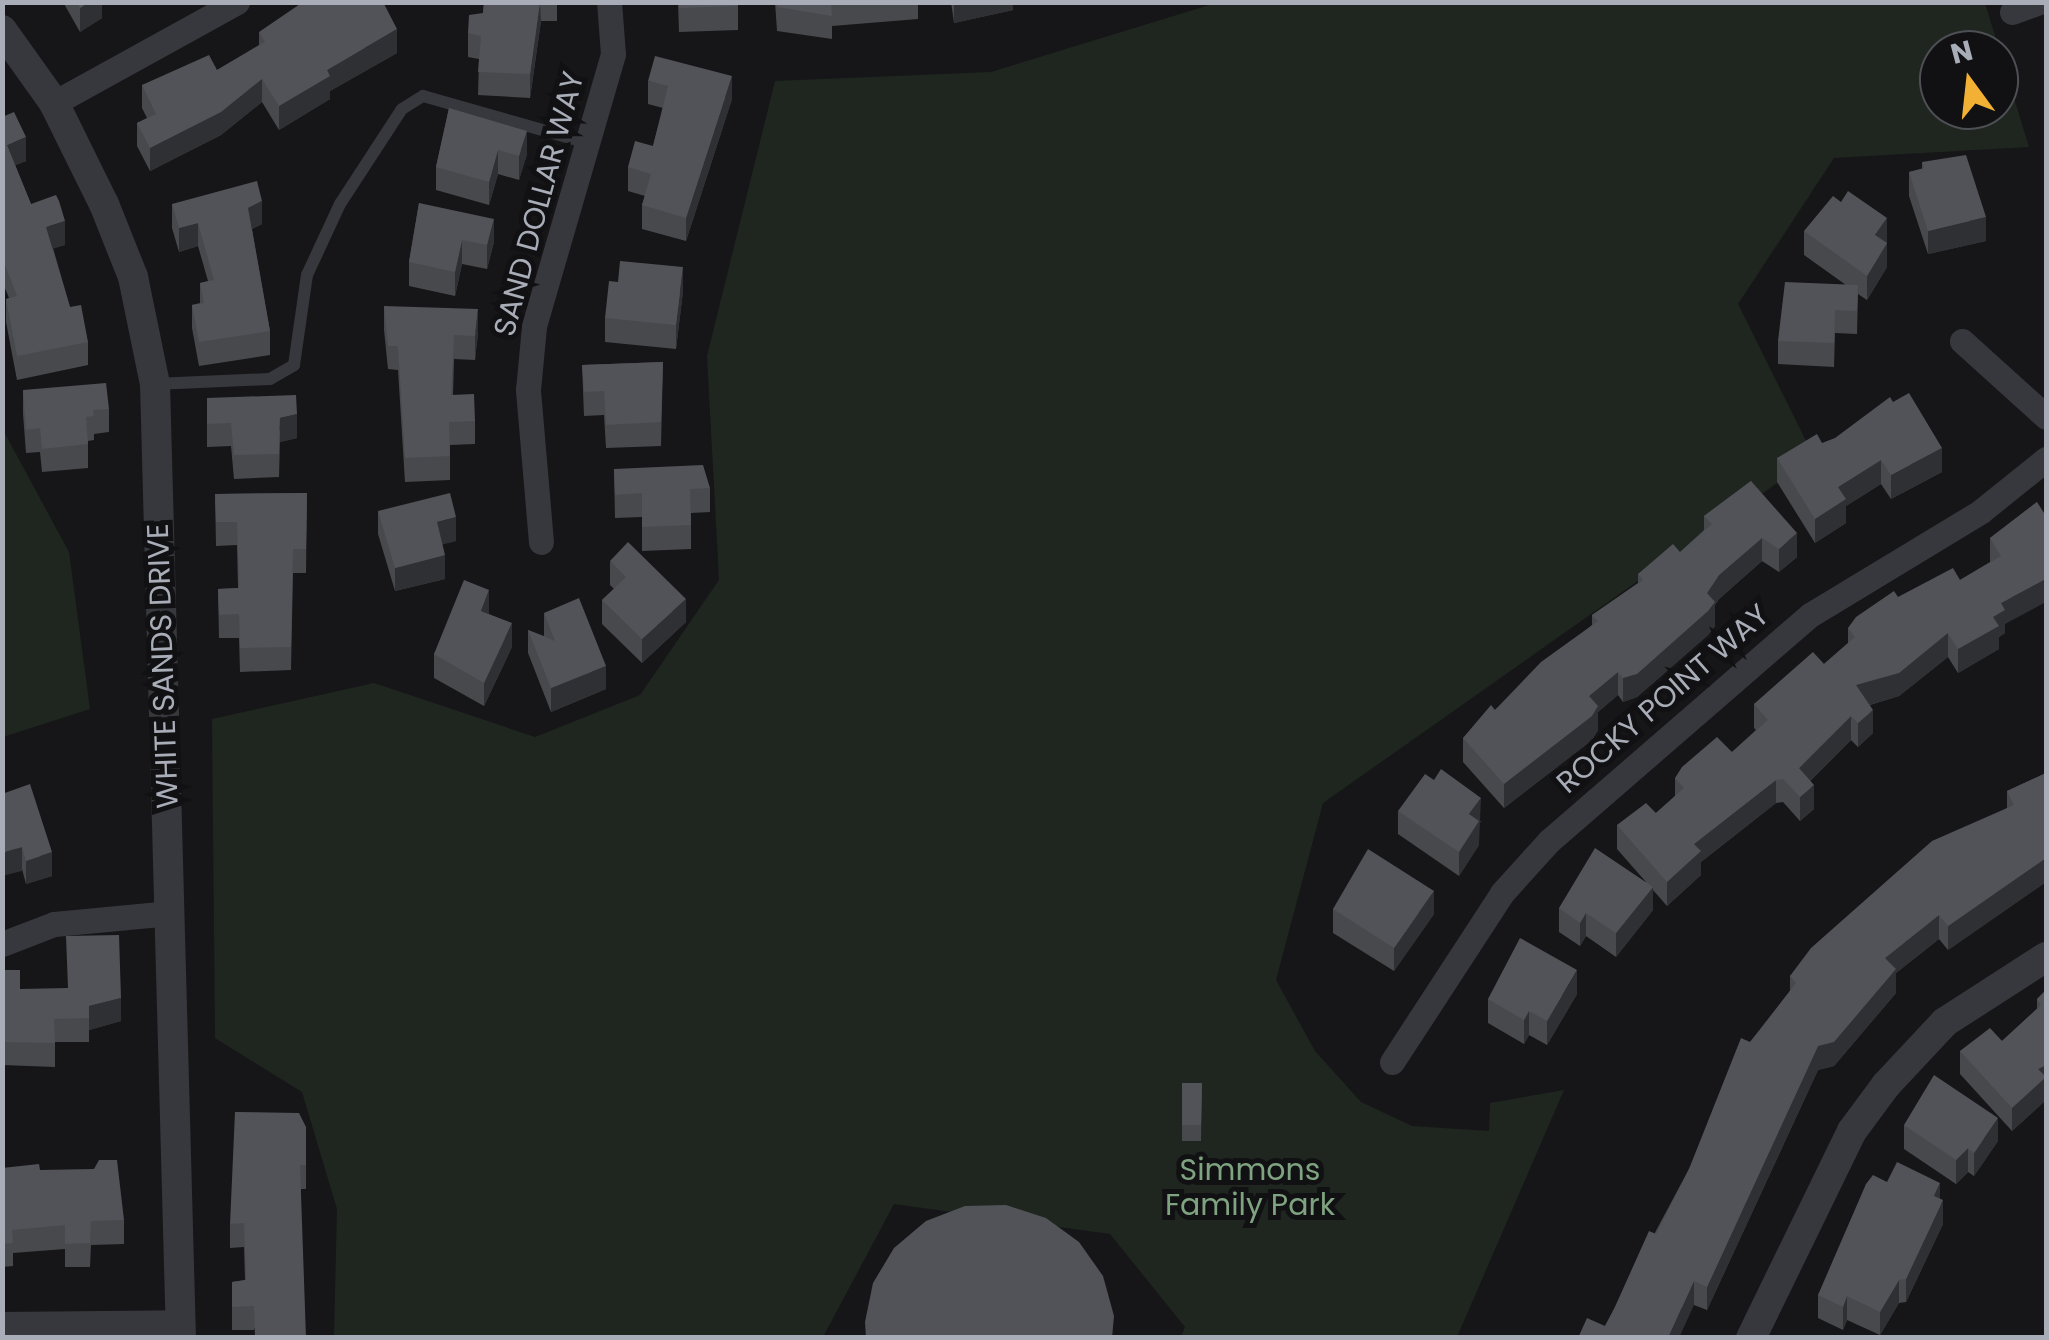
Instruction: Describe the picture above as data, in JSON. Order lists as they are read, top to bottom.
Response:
{
  "streets": {
    "street": ["SAND DOLLAR WAY", "WHITE SANDS DRIVE", "ROCKY POINT WAY"]
  },
  "parks": ["Simmons Family Park"],
  "north": "top"
}
